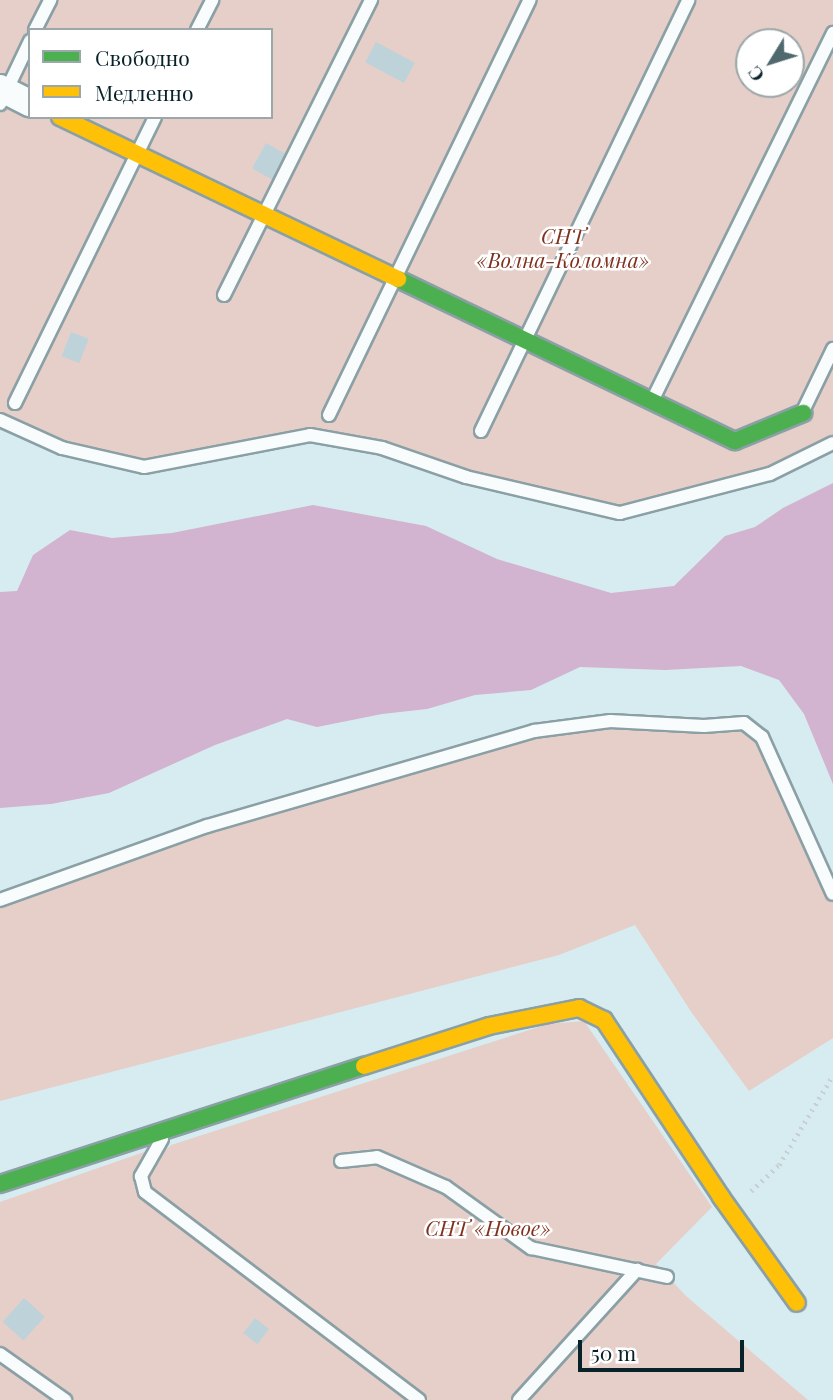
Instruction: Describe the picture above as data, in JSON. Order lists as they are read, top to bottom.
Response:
{
  "parks": ["СНТ «Волна-Коломна»", "СНТ «Новое»"],
  "legend": ["Свободно", "Медленно"],
  "scale_bar": "50 m",
  "north": "bottom left"
}
